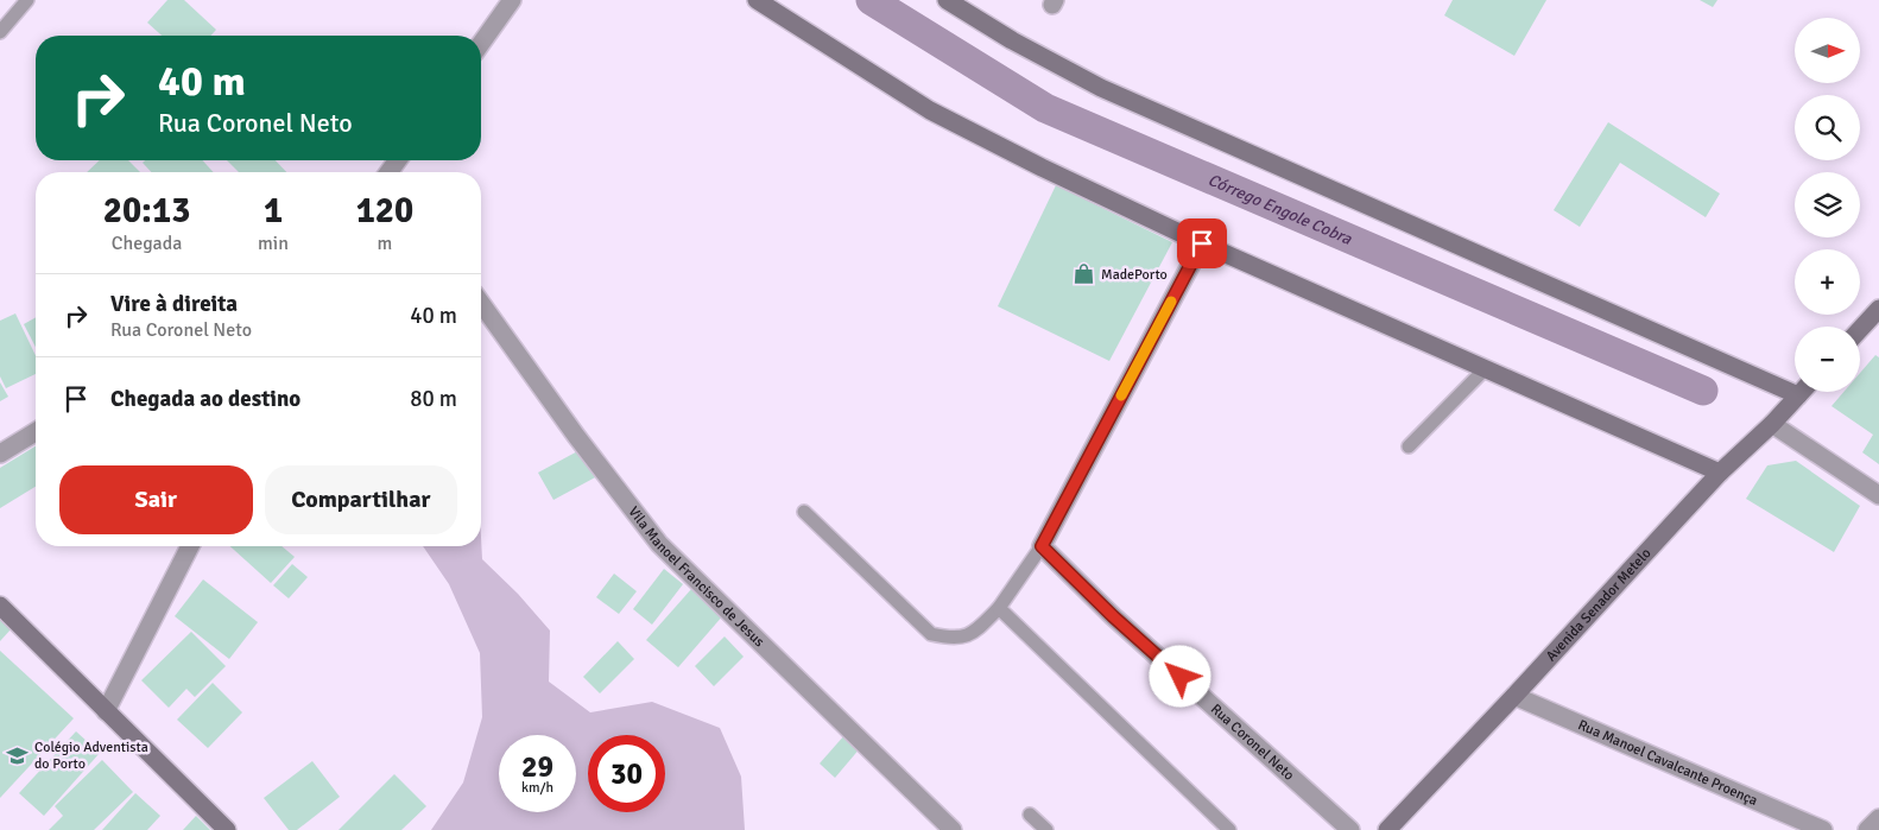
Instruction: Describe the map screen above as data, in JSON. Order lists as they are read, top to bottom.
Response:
{
  "streets": {
    "street": [
      "Vila Manoel Francisco de Jesus",
      "Avenida Senador Metelo",
      "Rua Coronel Neto",
      "Rua Manoel Cavalcante Proença"
    ]
  },
  "crossings": [
    ["Avenida Senador Metelo", "Rua Manoel Cavalcante Proença"]
  ],
  "water": ["Córrego Engole Cobra"],
  "places": {
    "shop": ["MadePorto"],
    "school or university": ["Colégio Adventista do Porto"]
  },
  "north": "right",
  "page": {
    "map_buttons": ["+", "−"],
    "turn": ["40 m", "Rua Coronel Neto"],
    "eta": [
      "20:13",
      "Chegada",
      "1",
      "min",
      "120",
      "m"
    ],
    "list": [
      {
        "name": "Vire à direita",
        "note": "Rua Coronel Neto",
        "value": "40 m"
      },
      {
        "name": "Chegada ao destino",
        "value": "80 m"
      }
    ],
    "buttons": ["Sair", "Compartilhar"],
    "speed": "29 km/h",
    "limit": "30"
  }
}
